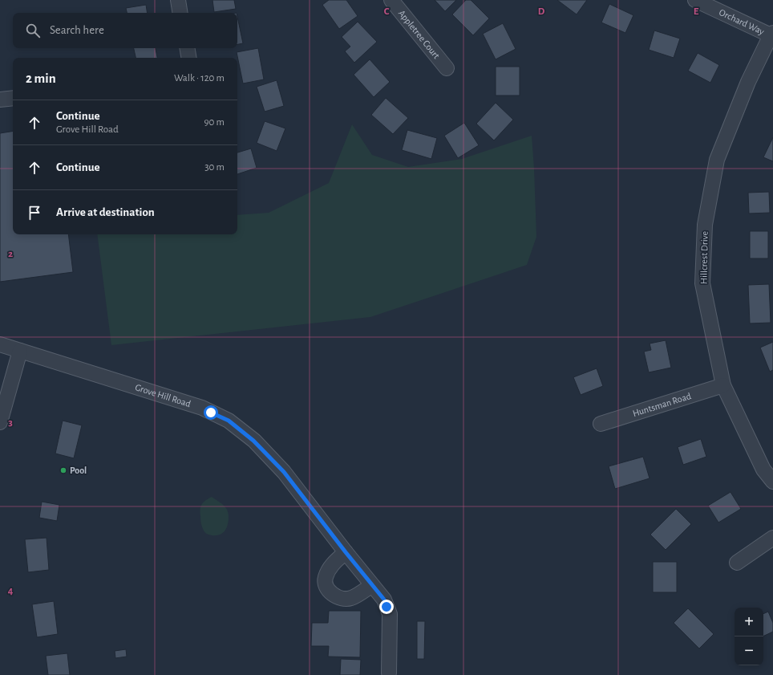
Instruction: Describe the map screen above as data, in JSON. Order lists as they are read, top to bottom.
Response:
{
  "streets": {
    "street": [
      "Orchard Way",
      "Appletree Court",
      "Hillcrest Drive",
      "Grove Hill Road",
      "Huntsman Road"
    ]
  },
  "crossings": [
    ["Orchard Way", "Hillcrest Drive"],
    ["Hillcrest Drive", "Huntsman Road"]
  ],
  "places": ["Pool"],
  "page": {
    "search": "Search here",
    "heading": ["2 min", "Walk · 120 m"],
    "list": [
      ["Continue", "Grove Hill Road", "90 m"],
      ["Continue", "30 m"],
      "Arrive at destination"
    ],
    "map_buttons": ["+", "−"]
  },
  "grid": {
    "columns": ["C", "D", "E"],
    "rows": ["2", "3", "4"]
  }
}
